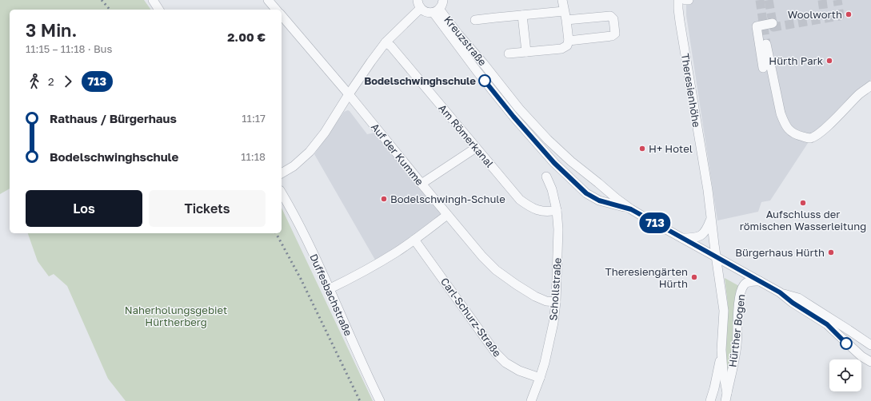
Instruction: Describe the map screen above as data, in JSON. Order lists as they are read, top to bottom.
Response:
{
  "streets": {
    "street": [
      "Kreuzstraße",
      "Theresienhöhe",
      "Am Römerkanal",
      "Auf der Kumme",
      "Schollstraße",
      "Duffesbachstraße",
      "Carl-Schurz-Straße",
      "Hürther Bogen"
    ]
  },
  "crossings": [
    ["Kreuzstraße", "Theresienhöhe"],
    ["Kreuzstraße", "Hürther Bogen"],
    ["Theresienhöhe", "Hürther Bogen"],
    ["Am Römerkanal", "Schollstraße"],
    ["Auf der Kumme", "Schollstraße"],
    ["Schollstraße", "Carl-Schurz-Straße"]
  ],
  "parks": ["Naherholungsgebiet Hürtherberg"],
  "places": [
    "Woolworth",
    "Hürth Park",
    "Bodelschwinghschule",
    "H+ Hotel",
    "Bodelschwingh-Schule",
    "Aufschluss der römischen Wasserleitung",
    "Bürgerhaus Hürth",
    "Theresiengärten Hürth"
  ],
  "lines": ["bus line 713"],
  "page": {
    "on_map": "713",
    "heading": ["3 Min.", "11:15 – 11:18 · Bus", "2.00 €"],
    "legs": ["2", "713"],
    "list": [
      {
        "name": "Rathaus / Bürgerhaus",
        "value": "11:17"
      },
      {
        "name": "Bodelschwinghschule",
        "value": "11:18"
      }
    ],
    "buttons": ["Los", "Tickets"]
  }
}
